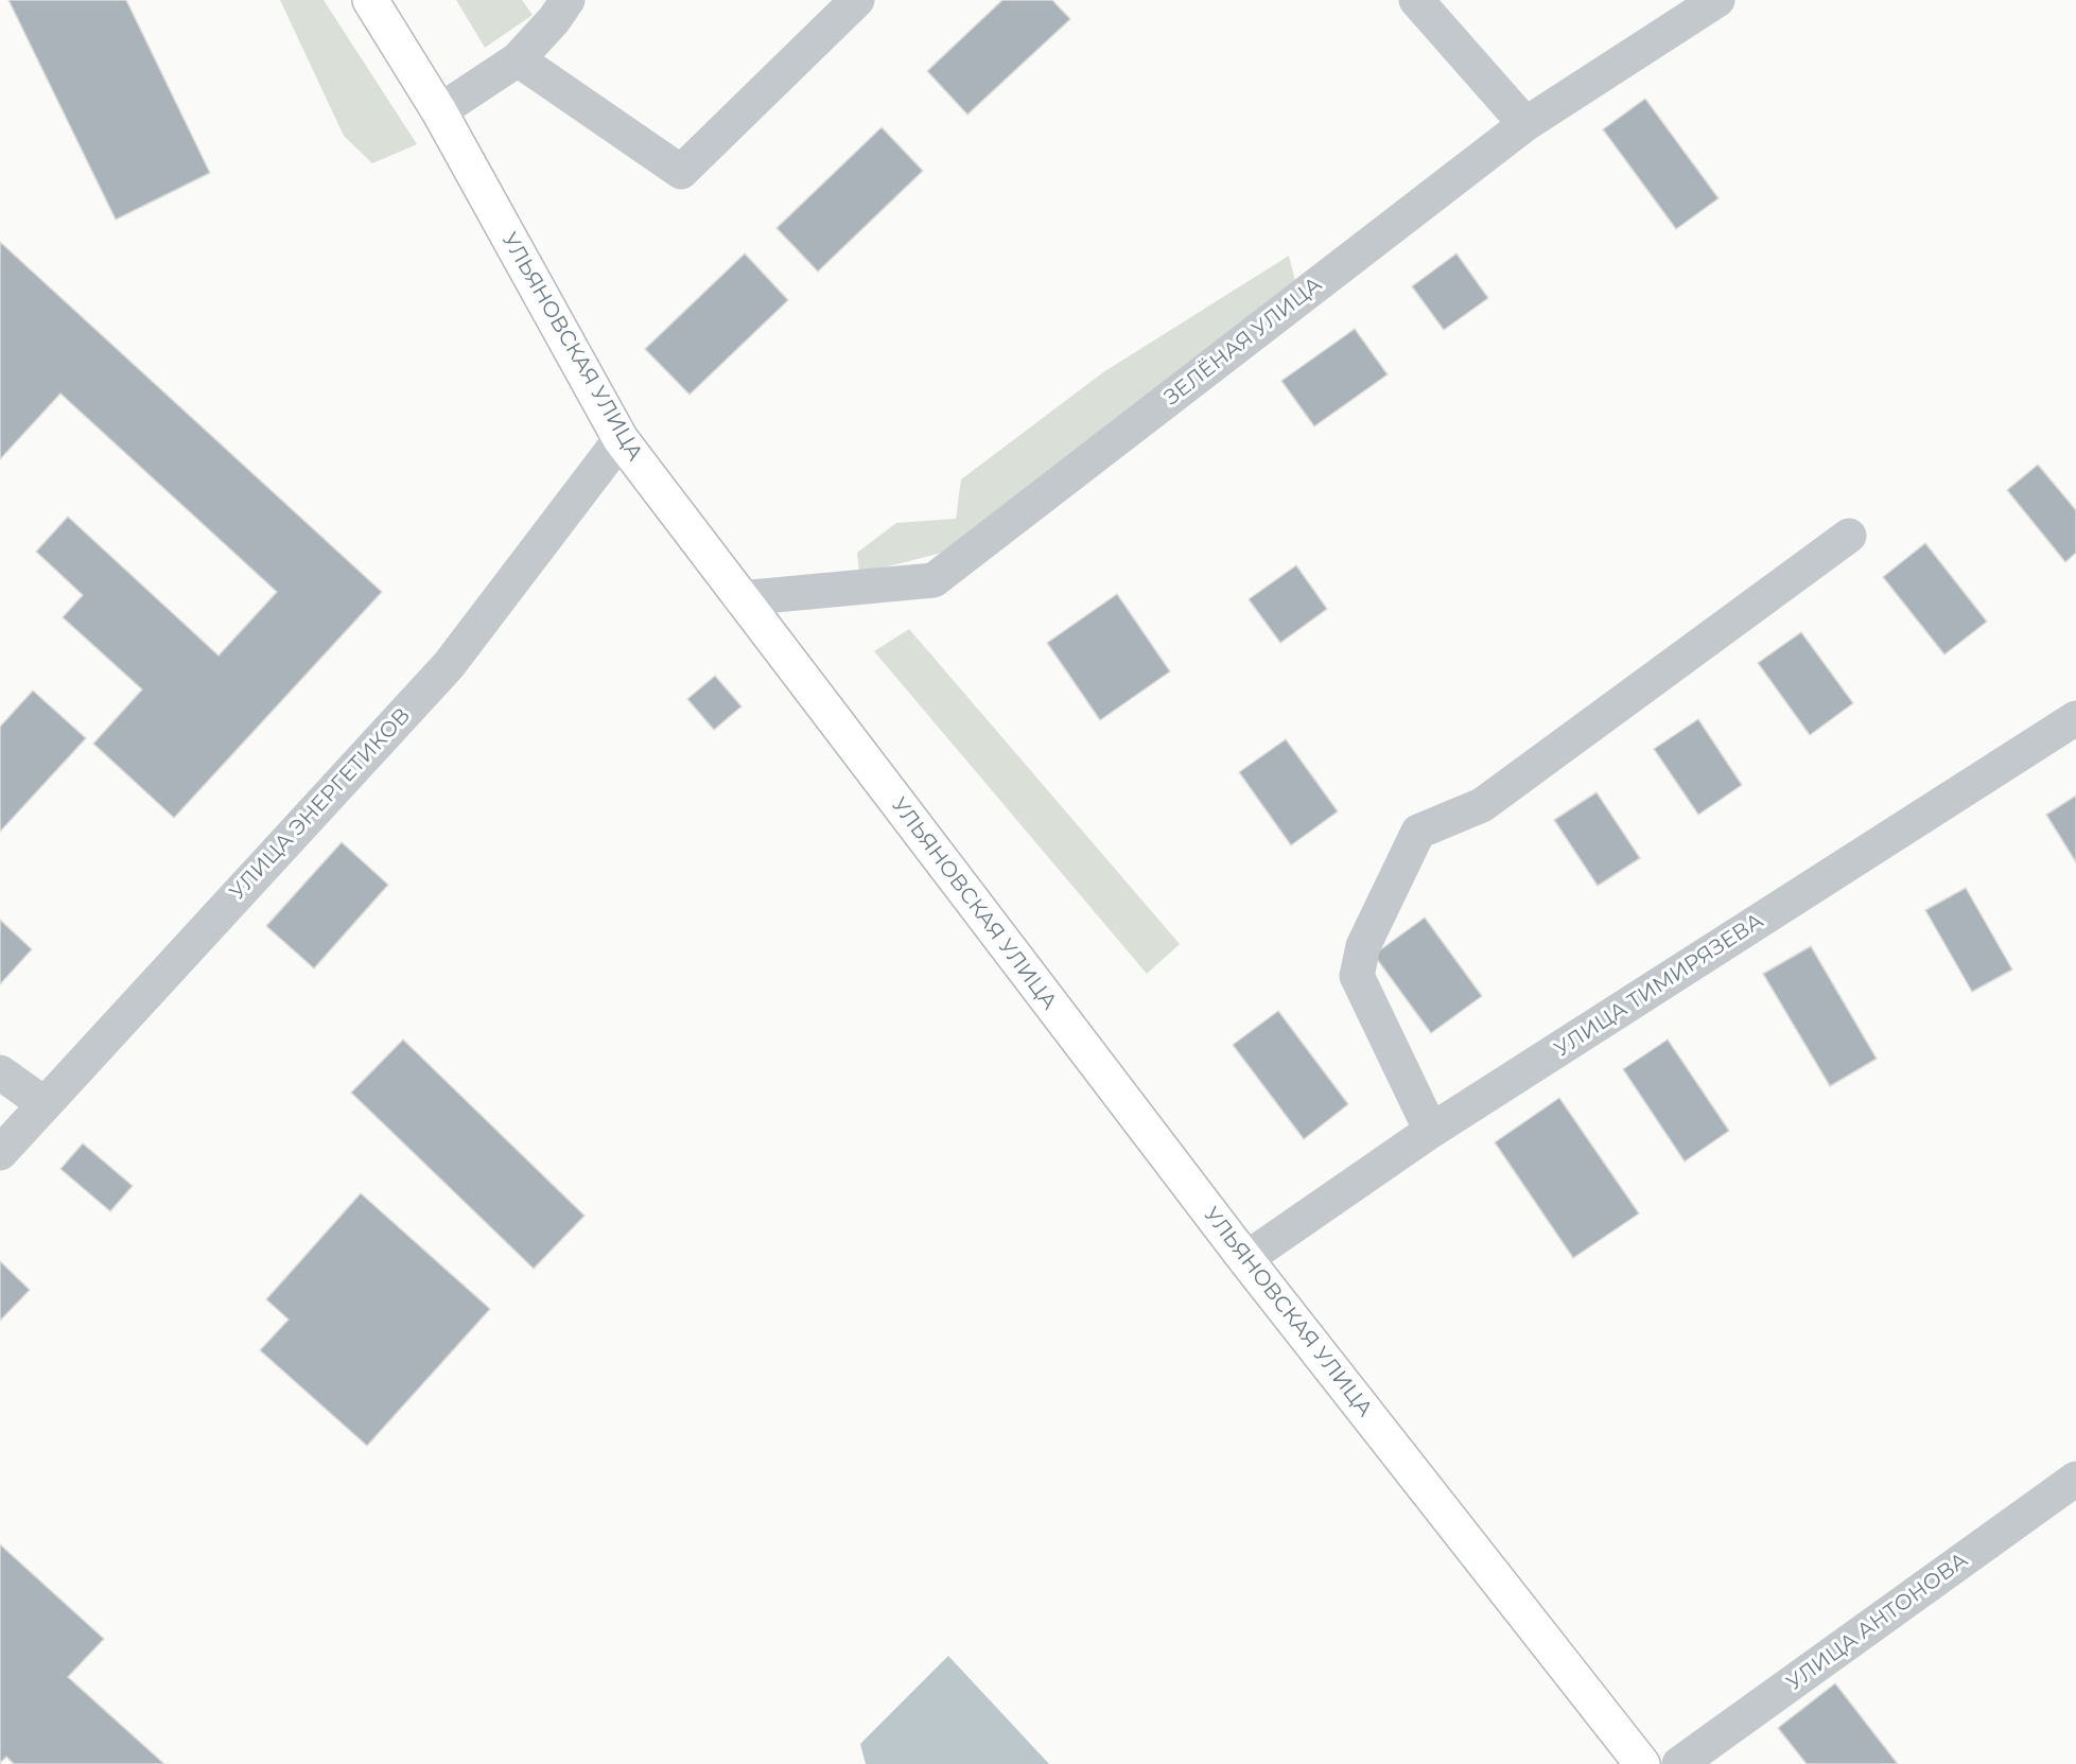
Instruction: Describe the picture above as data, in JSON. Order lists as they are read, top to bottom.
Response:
{
  "streets": {
    "main road": ["УЛЬЯНОВСКАЯ УЛИЦА"],
    "street": [
      "ЗЕЛЁНАЯ УЛИЦА",
      "УЛИЦА ЭНЕРГЕТИКОВ",
      "УЛИЦА ТИМИРЯЗЕВА",
      "УЛИЦА АНТОНОВА"
    ]
  },
  "crossings": [
    ["ЗЕЛЁНАЯ УЛИЦА", "УЛЬЯНОВСКАЯ УЛИЦА"],
    ["УЛЬЯНОВСКАЯ УЛИЦА", "УЛИЦА ЭНЕРГЕТИКОВ"],
    ["УЛЬЯНОВСКАЯ УЛИЦА", "УЛИЦА ТИМИРЯЗЕВА"]
  ]
}
